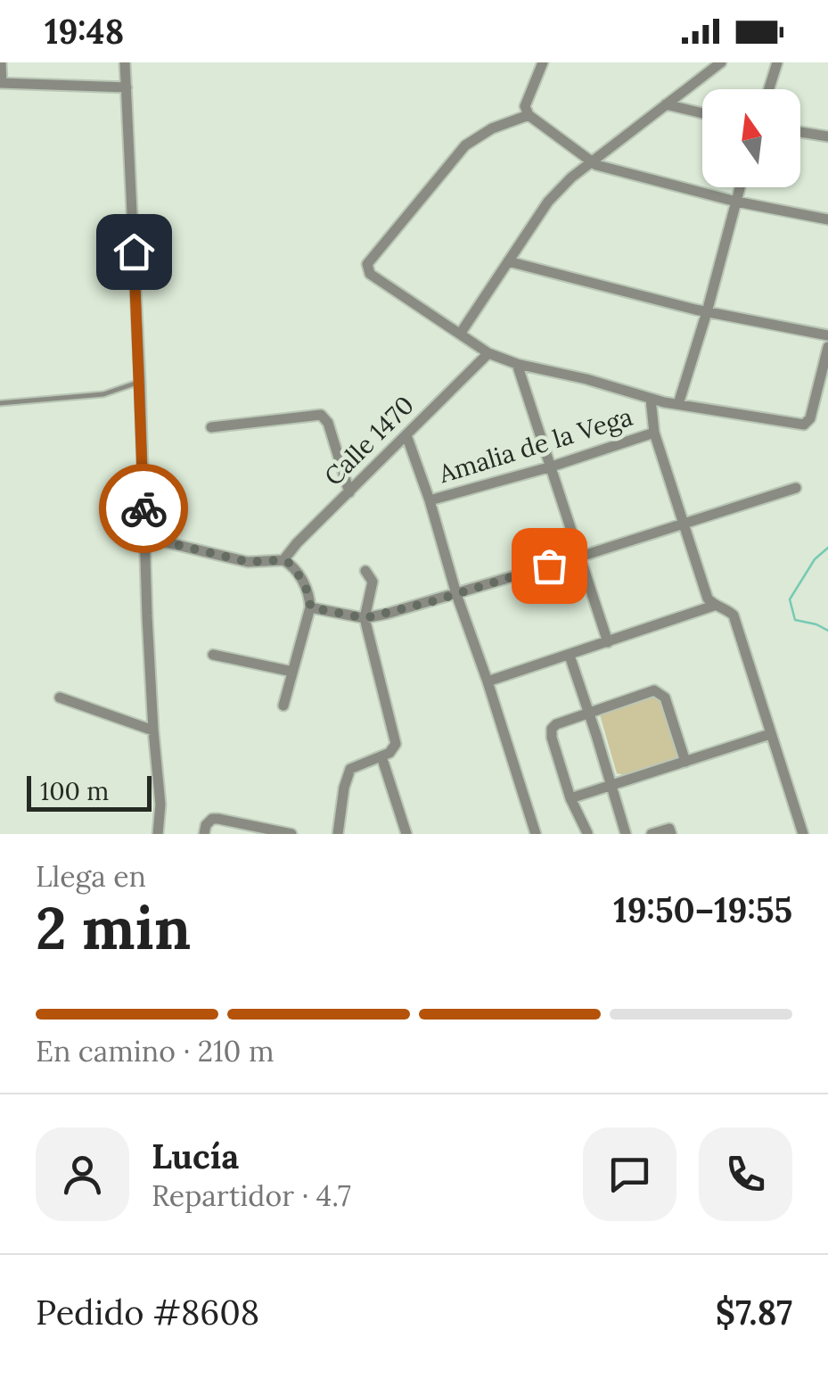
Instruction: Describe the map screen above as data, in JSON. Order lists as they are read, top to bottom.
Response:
{
  "streets": {
    "street": ["Calle 1470", "Amalia de la Vega"]
  },
  "scale_bar": "100 m",
  "north": "top",
  "page": {
    "status": "19:48",
    "scale": "100 m",
    "heading": ["2 min", "Llega en", "19:50–19:55"],
    "panel": [
      "Lucía",
      "Repartidor · 4.7",
      "Pedido #8608",
      "$7.87"
    ],
    "bar": "En camino · 210 m"
  }
}
